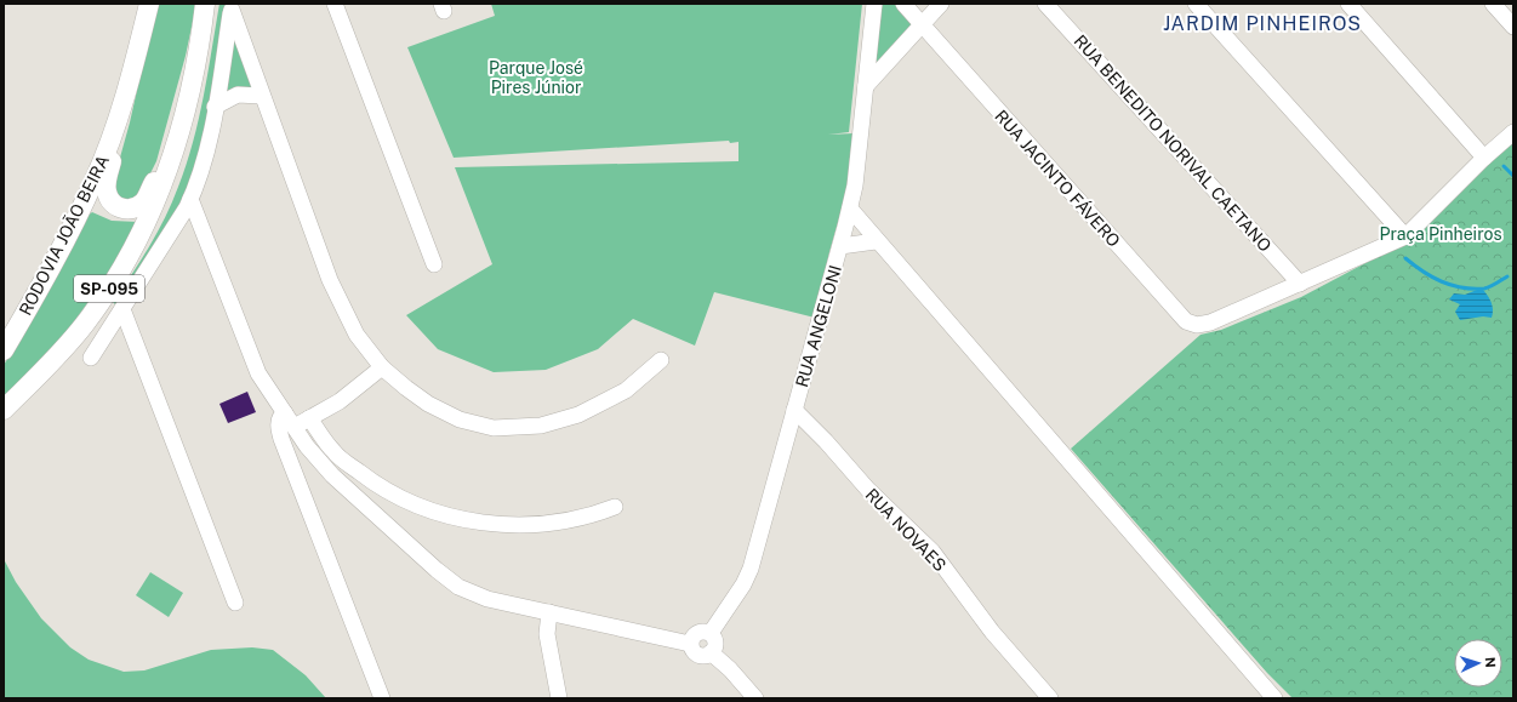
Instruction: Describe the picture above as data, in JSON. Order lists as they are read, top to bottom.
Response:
{
  "streets": {
    "main road": ["RODOVIA JOÃO BEIRA", "SP-095"],
    "street": [
      "RUA BENEDITO NORIVAL CAETANO",
      "RUA JACINTO FÁVERO",
      "RUA ANGELONI",
      "RUA NOVAES"
    ]
  },
  "crossings": [
    ["RUA BENEDITO NORIVAL CAETANO", "RUA JACINTO FÁVERO"],
    ["RUA ANGELONI", "RUA NOVAES"]
  ],
  "districts": ["JARDIM PINHEIROS"],
  "parks": ["Parque José Pires Júnior", "Praça Pinheiros"],
  "north": "right"
}
